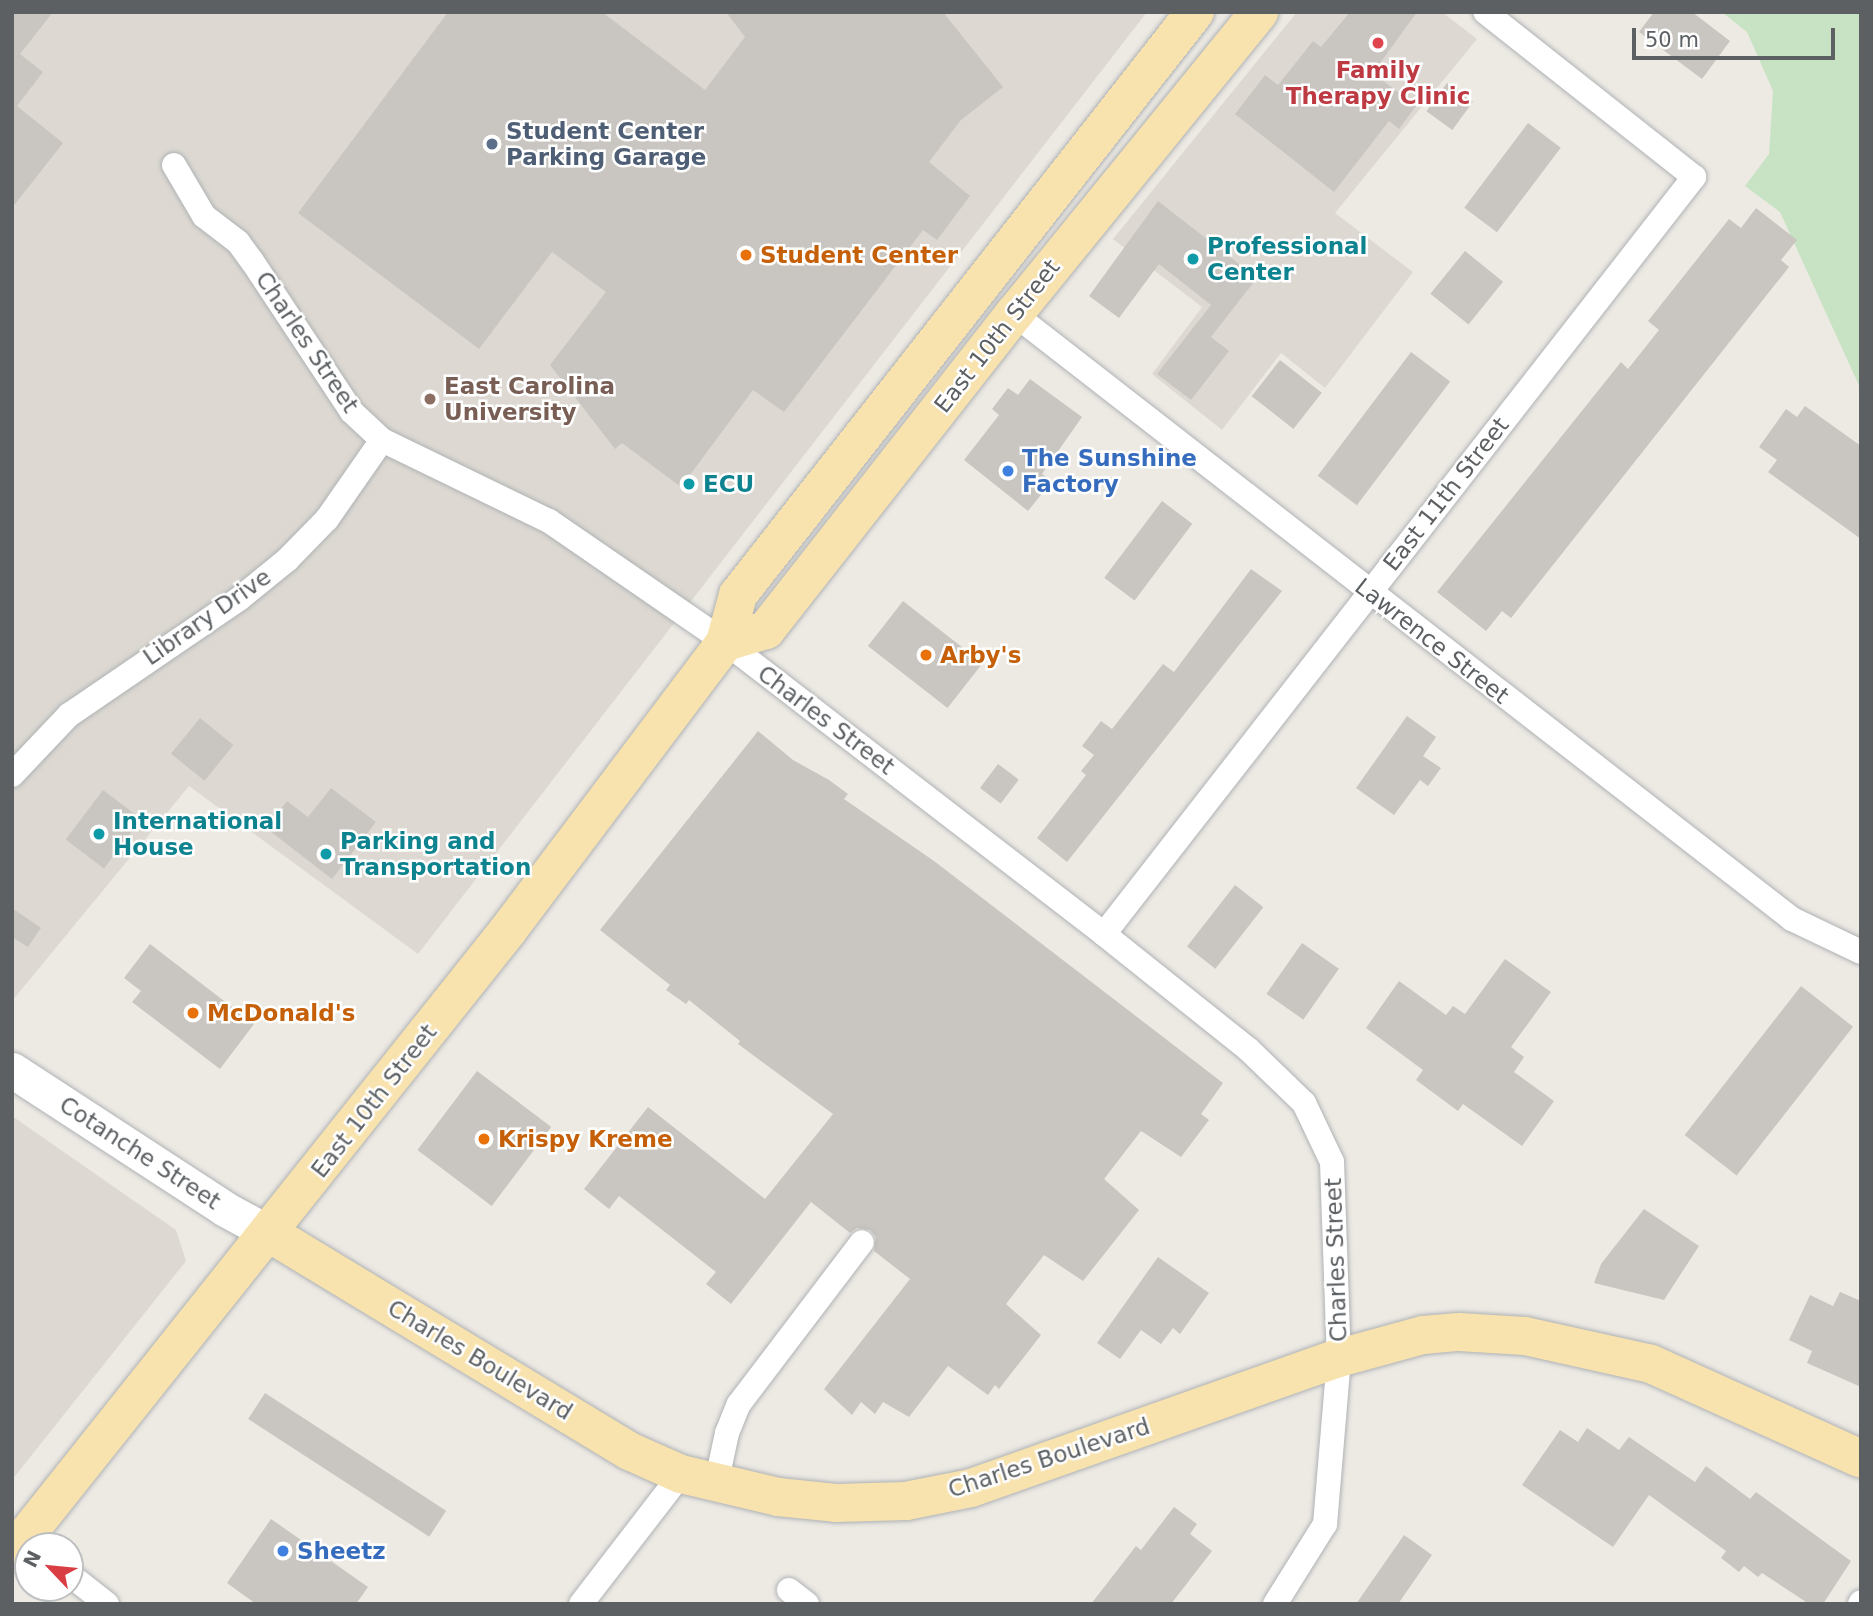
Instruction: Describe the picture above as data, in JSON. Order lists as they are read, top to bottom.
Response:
{
  "streets": {
    "main road": ["East 10th Street", "Cotanche Street", "Charles Boulevard"],
    "street": [
      "Charles Street",
      "East 11th Street",
      "Library Drive",
      "Lawrence Street"
    ]
  },
  "crossings": [
    ["East 10th Street", "Charles Street"],
    ["East 10th Street", "Lawrence Street"],
    ["East 10th Street", "Cotanche Street"],
    ["East 10th Street", "Charles Boulevard"],
    ["Charles Street", "East 11th Street"],
    ["Charles Street", "Library Drive"],
    ["Charles Street", "Charles Boulevard"],
    ["East 11th Street", "Lawrence Street"],
    ["Cotanche Street", "Charles Boulevard"]
  ],
  "places": [
    "Family Therapy Clinic",
    "Student Center Parking Garage",
    "Student Center",
    "Professional Center",
    "East Carolina University",
    "The Sunshine Factory",
    "ECU",
    "Arby's",
    "International House",
    "Parking and Transportation",
    "McDonald's",
    "Krispy Kreme",
    "Sheetz"
  ],
  "scale_bar": "50 m",
  "north": "top left"
}
